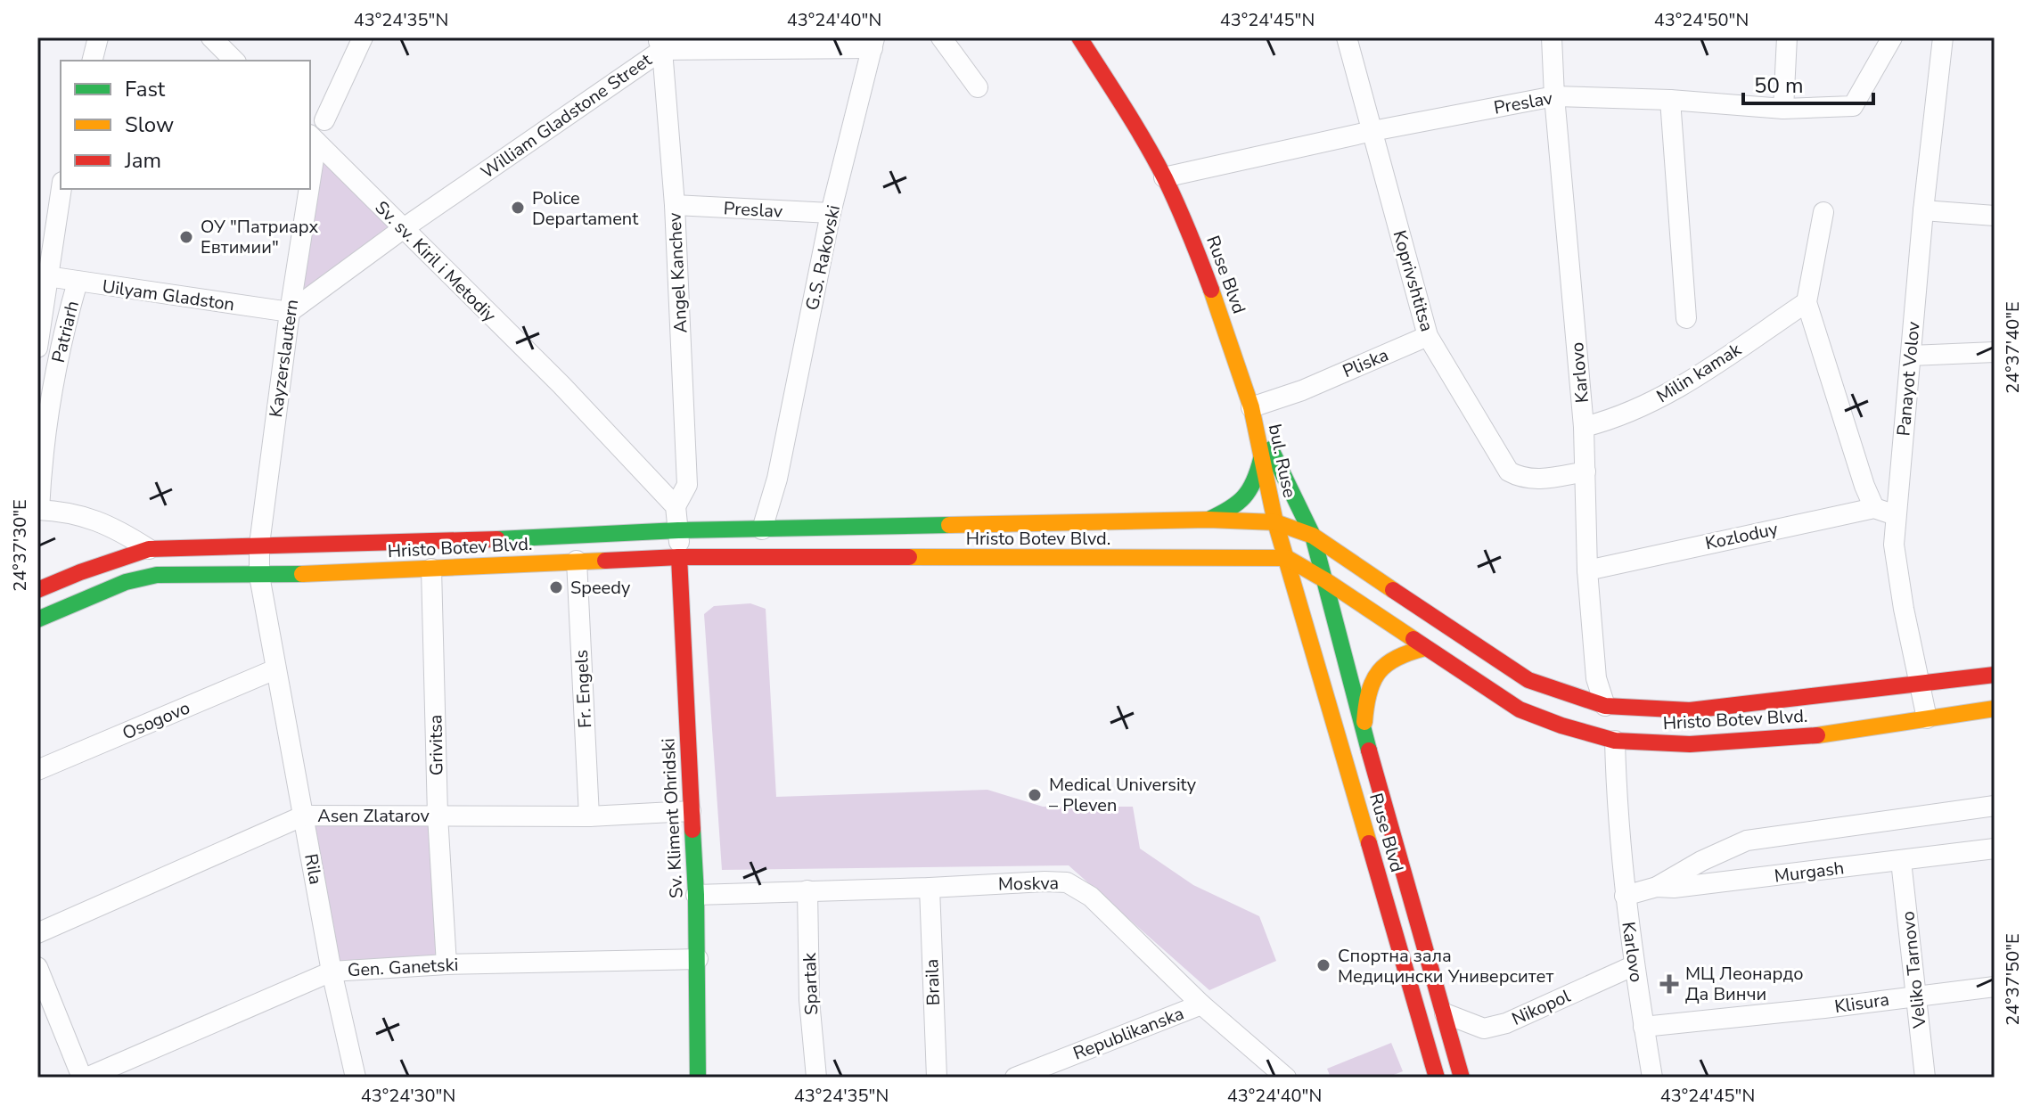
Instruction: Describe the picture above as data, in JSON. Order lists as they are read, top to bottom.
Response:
{
  "streets": {
    "main road": [
      "Ruse Blvd",
      "bul. Ruse",
      "Hristo Botev Blvd.",
      "Sv. Kliment Ohridski"
    ],
    "street": [
      "Preslav",
      "William Gladstone Street",
      "G.S. Rakovski",
      "Sv. sv. Kiril i Metodiy",
      "Angel Kanchev",
      "Koprivshtitsa",
      "Uilyam Gladston",
      "Patriarh",
      "Kayzerslautern",
      "Pliska",
      "Karlovo",
      "Milin kamak",
      "Panayot Volov",
      "Kozloduy",
      "Fr. Engels",
      "Osogovo",
      "Grivitsa",
      "Asen Zlatarov",
      "Rila",
      "Murgash",
      "Moskva",
      "Gen. Ganetski",
      "Veliko Tarnovo",
      "Braila",
      "Spartak",
      "Klisura",
      "Nikopol",
      "Republikanska"
    ]
  },
  "crossings": [
    ["Preslav", "G.S. Rakovski"],
    ["Preslav", "Angel Kanchev"],
    ["Preslav", "Ruse Blvd"],
    ["Preslav", "Koprivshtitsa"],
    ["Preslav", "Karlovo"],
    ["William Gladstone Street", "G.S. Rakovski"],
    ["William Gladstone Street", "Sv. sv. Kiril i Metodiy"],
    ["William Gladstone Street", "Angel Kanchev"],
    ["William Gladstone Street", "Uilyam Gladston"],
    ["William Gladstone Street", "Kayzerslautern"],
    ["G.S. Rakovski", "Hristo Botev Blvd."],
    ["Sv. sv. Kiril i Metodiy", "Angel Kanchev"],
    ["Ruse Blvd", "Pliska"],
    ["Ruse Blvd", "bul. Ruse"],
    ["Ruse Blvd", "Hristo Botev Blvd."],
    ["Ruse Blvd", "Nikopol"],
    ["Koprivshtitsa", "Pliska"],
    ["Koprivshtitsa", "Karlovo"],
    ["Uilyam Gladston", "Patriarh"],
    ["Uilyam Gladston", "Kayzerslautern"],
    ["Kayzerslautern", "Hristo Botev Blvd."],
    ["Kayzerslautern", "Rila"],
    ["Pliska", "bul. Ruse"],
    ["Karlovo", "Milin kamak"],
    ["Karlovo", "Kozloduy"],
    ["Karlovo", "Hristo Botev Blvd."],
    ["Karlovo", "Murgash"],
    ["Karlovo", "Klisura"],
    ["Karlovo", "Nikopol"],
    ["Panayot Volov", "Hristo Botev Blvd."],
    ["bul. Ruse", "Hristo Botev Blvd."],
    ["Hristo Botev Blvd.", "Fr. Engels"],
    ["Hristo Botev Blvd.", "Grivitsa"],
    ["Hristo Botev Blvd.", "Sv. Kliment Ohridski"],
    ["Hristo Botev Blvd.", "Rila"],
    ["Fr. Engels", "Asen Zlatarov"],
    ["Osogovo", "Rila"],
    ["Grivitsa", "Asen Zlatarov"],
    ["Grivitsa", "Gen. Ganetski"],
    ["Asen Zlatarov", "Sv. Kliment Ohridski"],
    ["Asen Zlatarov", "Rila"],
    ["Sv. Kliment Ohridski", "Moskva"],
    ["Sv. Kliment Ohridski", "Gen. Ganetski"],
    ["Rila", "Gen. Ganetski"],
    ["Murgash", "Veliko Tarnovo"],
    ["Moskva", "Braila"],
    ["Moskva", "Spartak"],
    ["Moskva", "Republikanska"],
    ["Veliko Tarnovo", "Klisura"]
  ],
  "places": {
    "other": [
      "Police Departament",
      "ОУ \"Патриарх Евтимии\"",
      "Speedy",
      "Medical University – Pleven",
      "Спортна зала Медицински Университет"
    ],
    "health": ["МЦ Леонардо Да Винчи"]
  },
  "legend": ["Fast", "Slow", "Jam"],
  "scale_bar": "50 m",
  "coordinates": [
    "43°24'35\"N",
    "43°24'40\"N",
    "43°24'45\"N",
    "43°24'50\"N",
    "24°37'40\"E",
    "24°37'30\"E",
    "24°37'50\"E",
    "43°24'30\"N"
  ]
}
